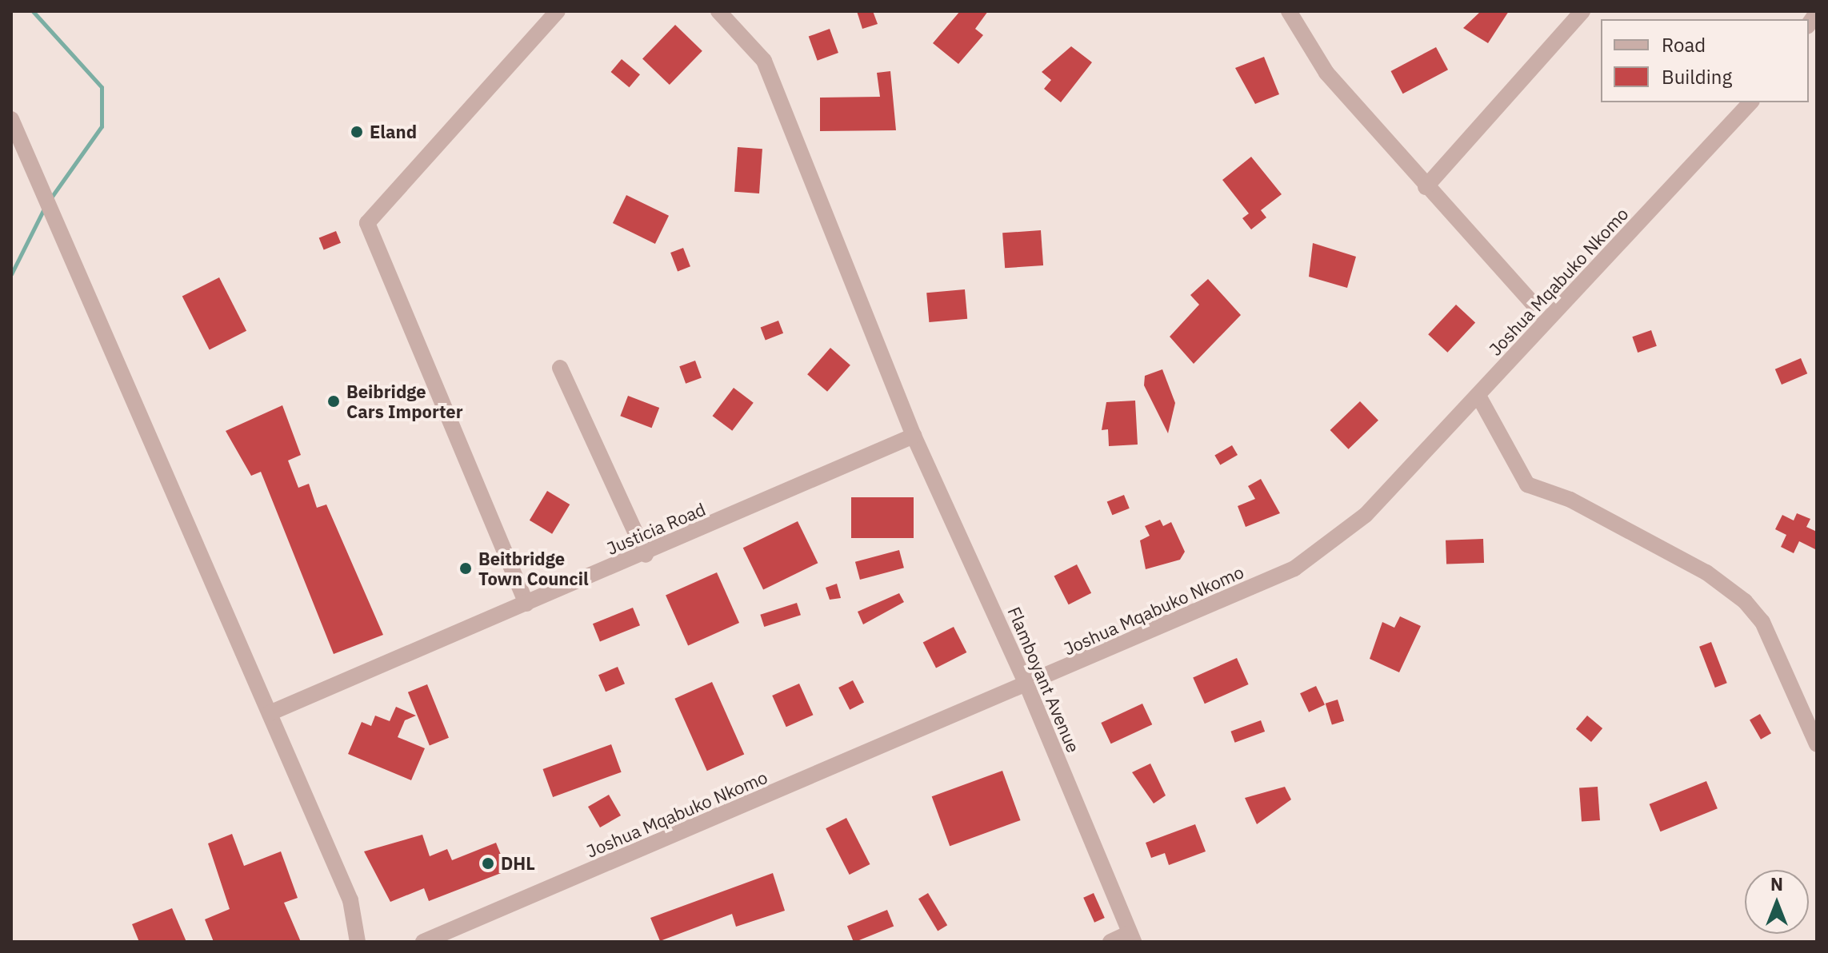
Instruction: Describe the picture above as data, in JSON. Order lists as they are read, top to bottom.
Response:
{
  "streets": {
    "street": ["Joshua Mqabuko Nkomo", "Justicia Road", "Flamboyant Avenue"]
  },
  "crossings": [
    ["Joshua Mqabuko Nkomo", "Flamboyant Avenue"],
    ["Justicia Road", "Flamboyant Avenue"]
  ],
  "places": [
    "Eland",
    "Beibridge Cars Importer",
    "Beitbridge Town Council",
    "DHL"
  ],
  "legend": ["Road", "Building"],
  "north": "top"
}
